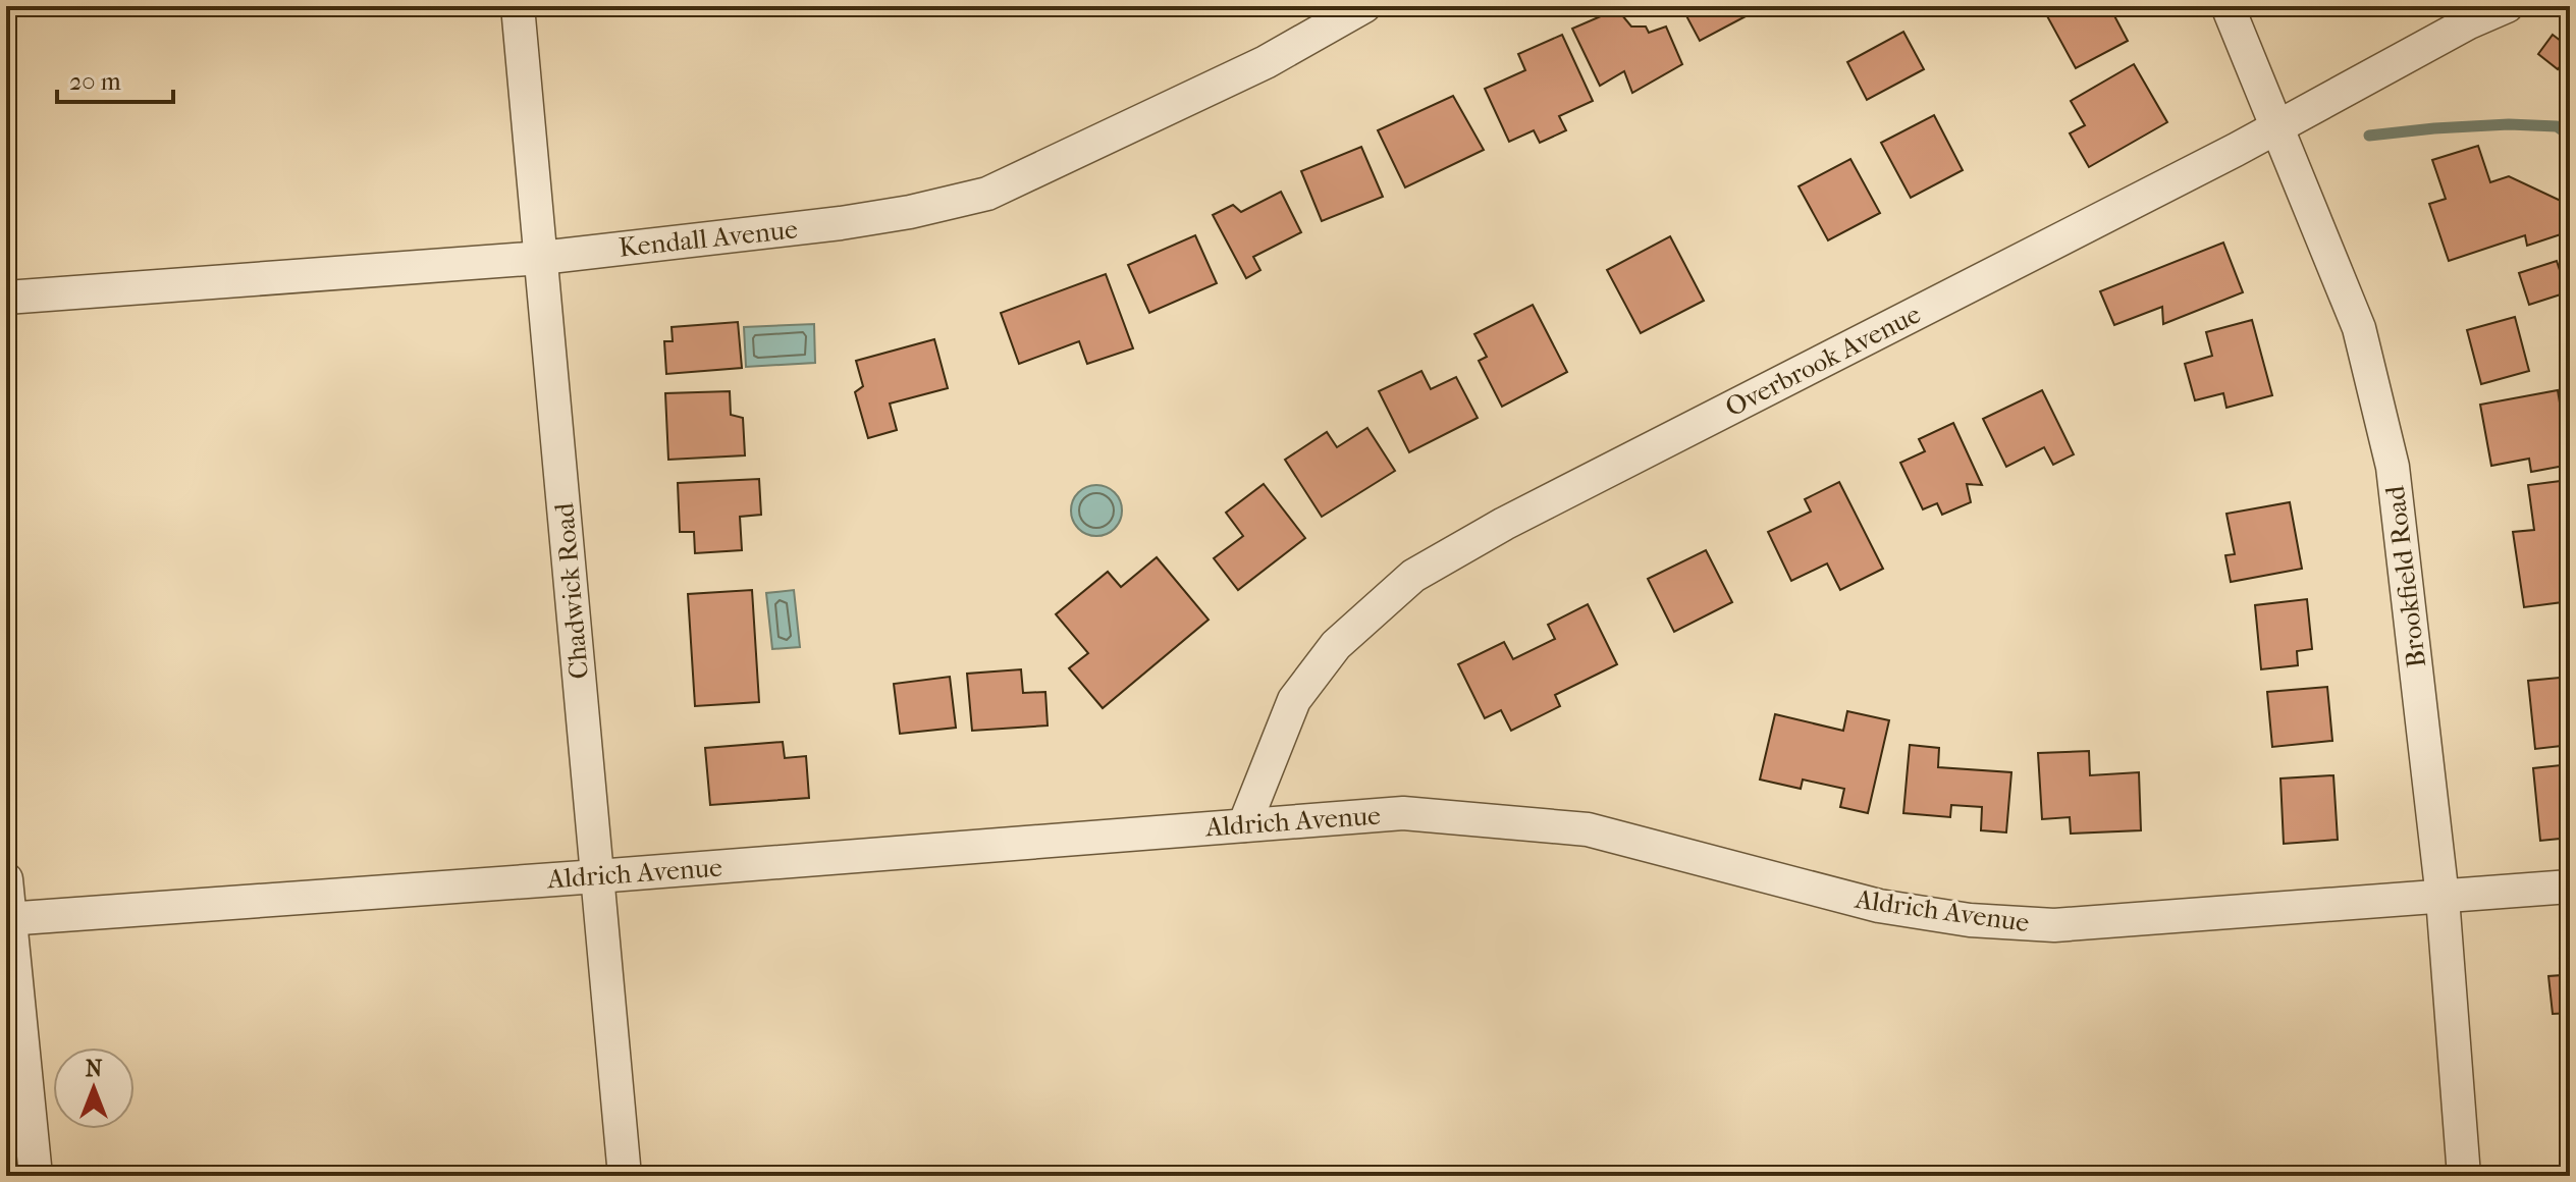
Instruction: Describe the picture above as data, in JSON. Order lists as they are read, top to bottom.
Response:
{
  "streets": {
    "street": [
      "Kendall Avenue",
      "Overbrook Avenue",
      "Brookfield Road",
      "Chadwick Road",
      "Aldrich Avenue"
    ]
  },
  "crossings": [
    ["Kendall Avenue", "Chadwick Road"],
    ["Overbrook Avenue", "Brookfield Road"],
    ["Overbrook Avenue", "Aldrich Avenue"],
    ["Brookfield Road", "Aldrich Avenue"],
    ["Chadwick Road", "Aldrich Avenue"]
  ],
  "scale_bar": "20 m",
  "north": "top"
}
